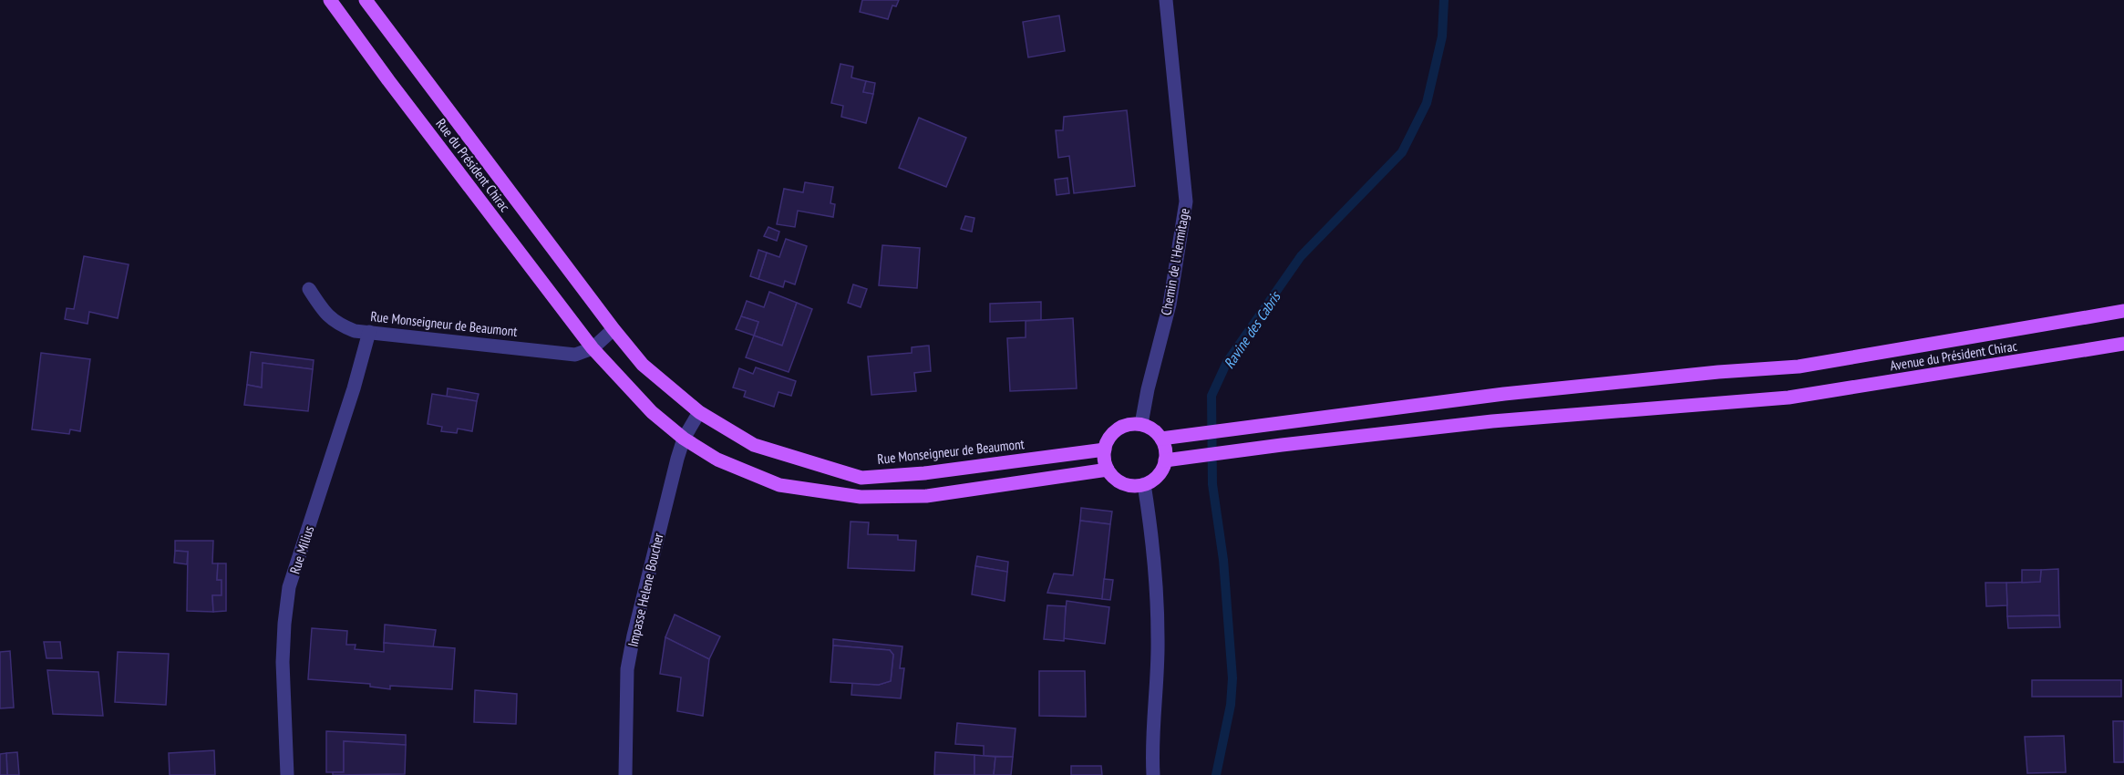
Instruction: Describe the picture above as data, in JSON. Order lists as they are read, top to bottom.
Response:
{
  "streets": {
    "main road": ["Rue du Président Chirac", "Rue Monseigneur de Beaumont", "Avenue du Président Chirac"],
    "street": ["Chemin de l'Hermitage", "Rue Milius", "Impasse Helene Boucher"]
  },
  "crossings": [
    ["Rue du Président Chirac", "Rue Monseigneur de Beaumont"],
    ["Chemin de l'Hermitage", "Rue Monseigneur de Beaumont"],
    ["Chemin de l'Hermitage", "Avenue du Président Chirac"],
    ["Rue Monseigneur de Beaumont", "Avenue du Président Chirac"],
    ["Rue Monseigneur de Beaumont", "Rue Milius"],
    ["Rue Monseigneur de Beaumont", "Impasse Helene Boucher"]
  ],
  "water": ["Ravine des Cabris"]
}
